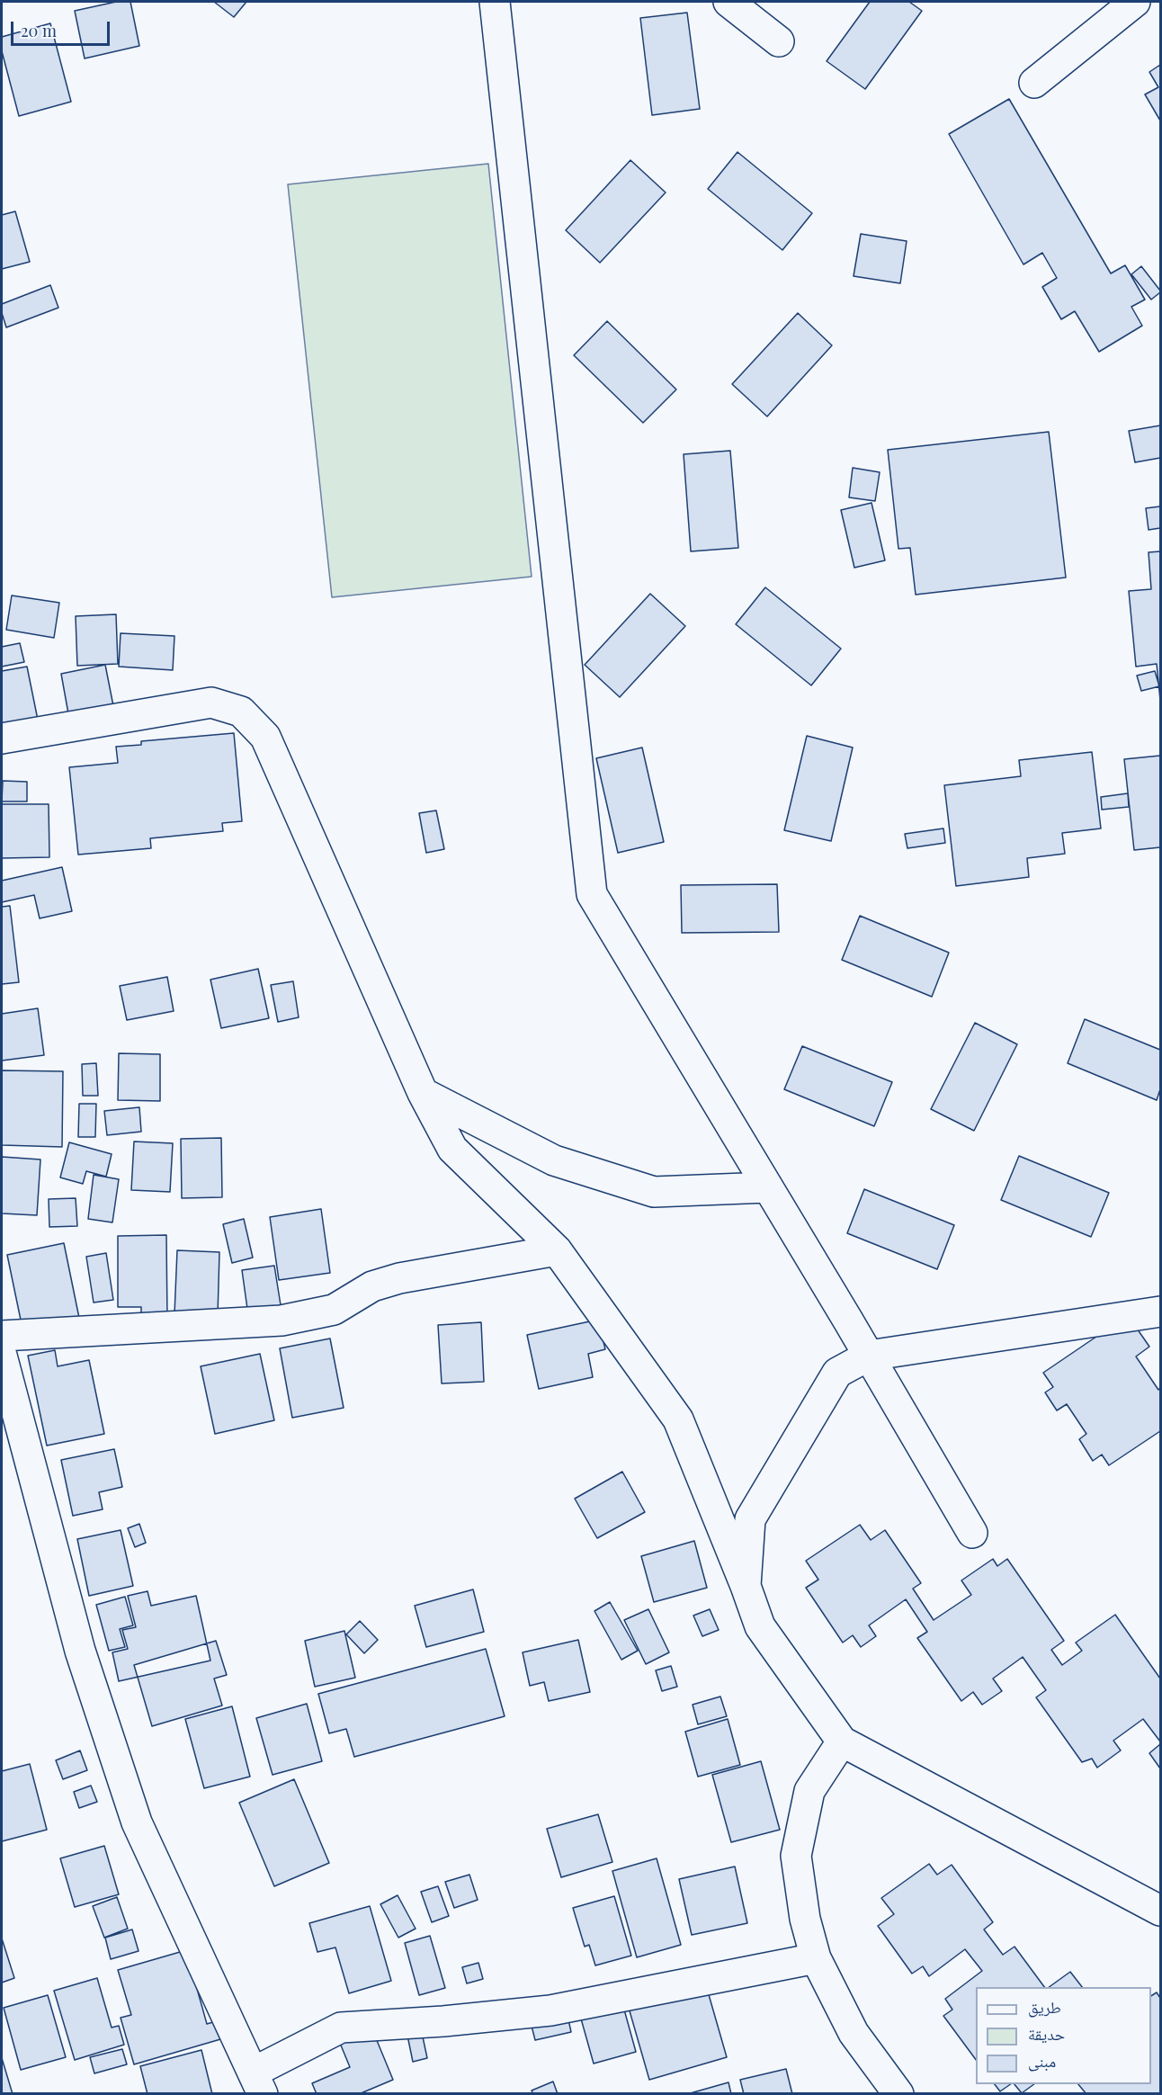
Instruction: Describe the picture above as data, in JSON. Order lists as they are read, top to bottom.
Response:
{
  "legend": ["طريق", "حديقة", "مبنى"],
  "scale_bar": "20 m"
}
